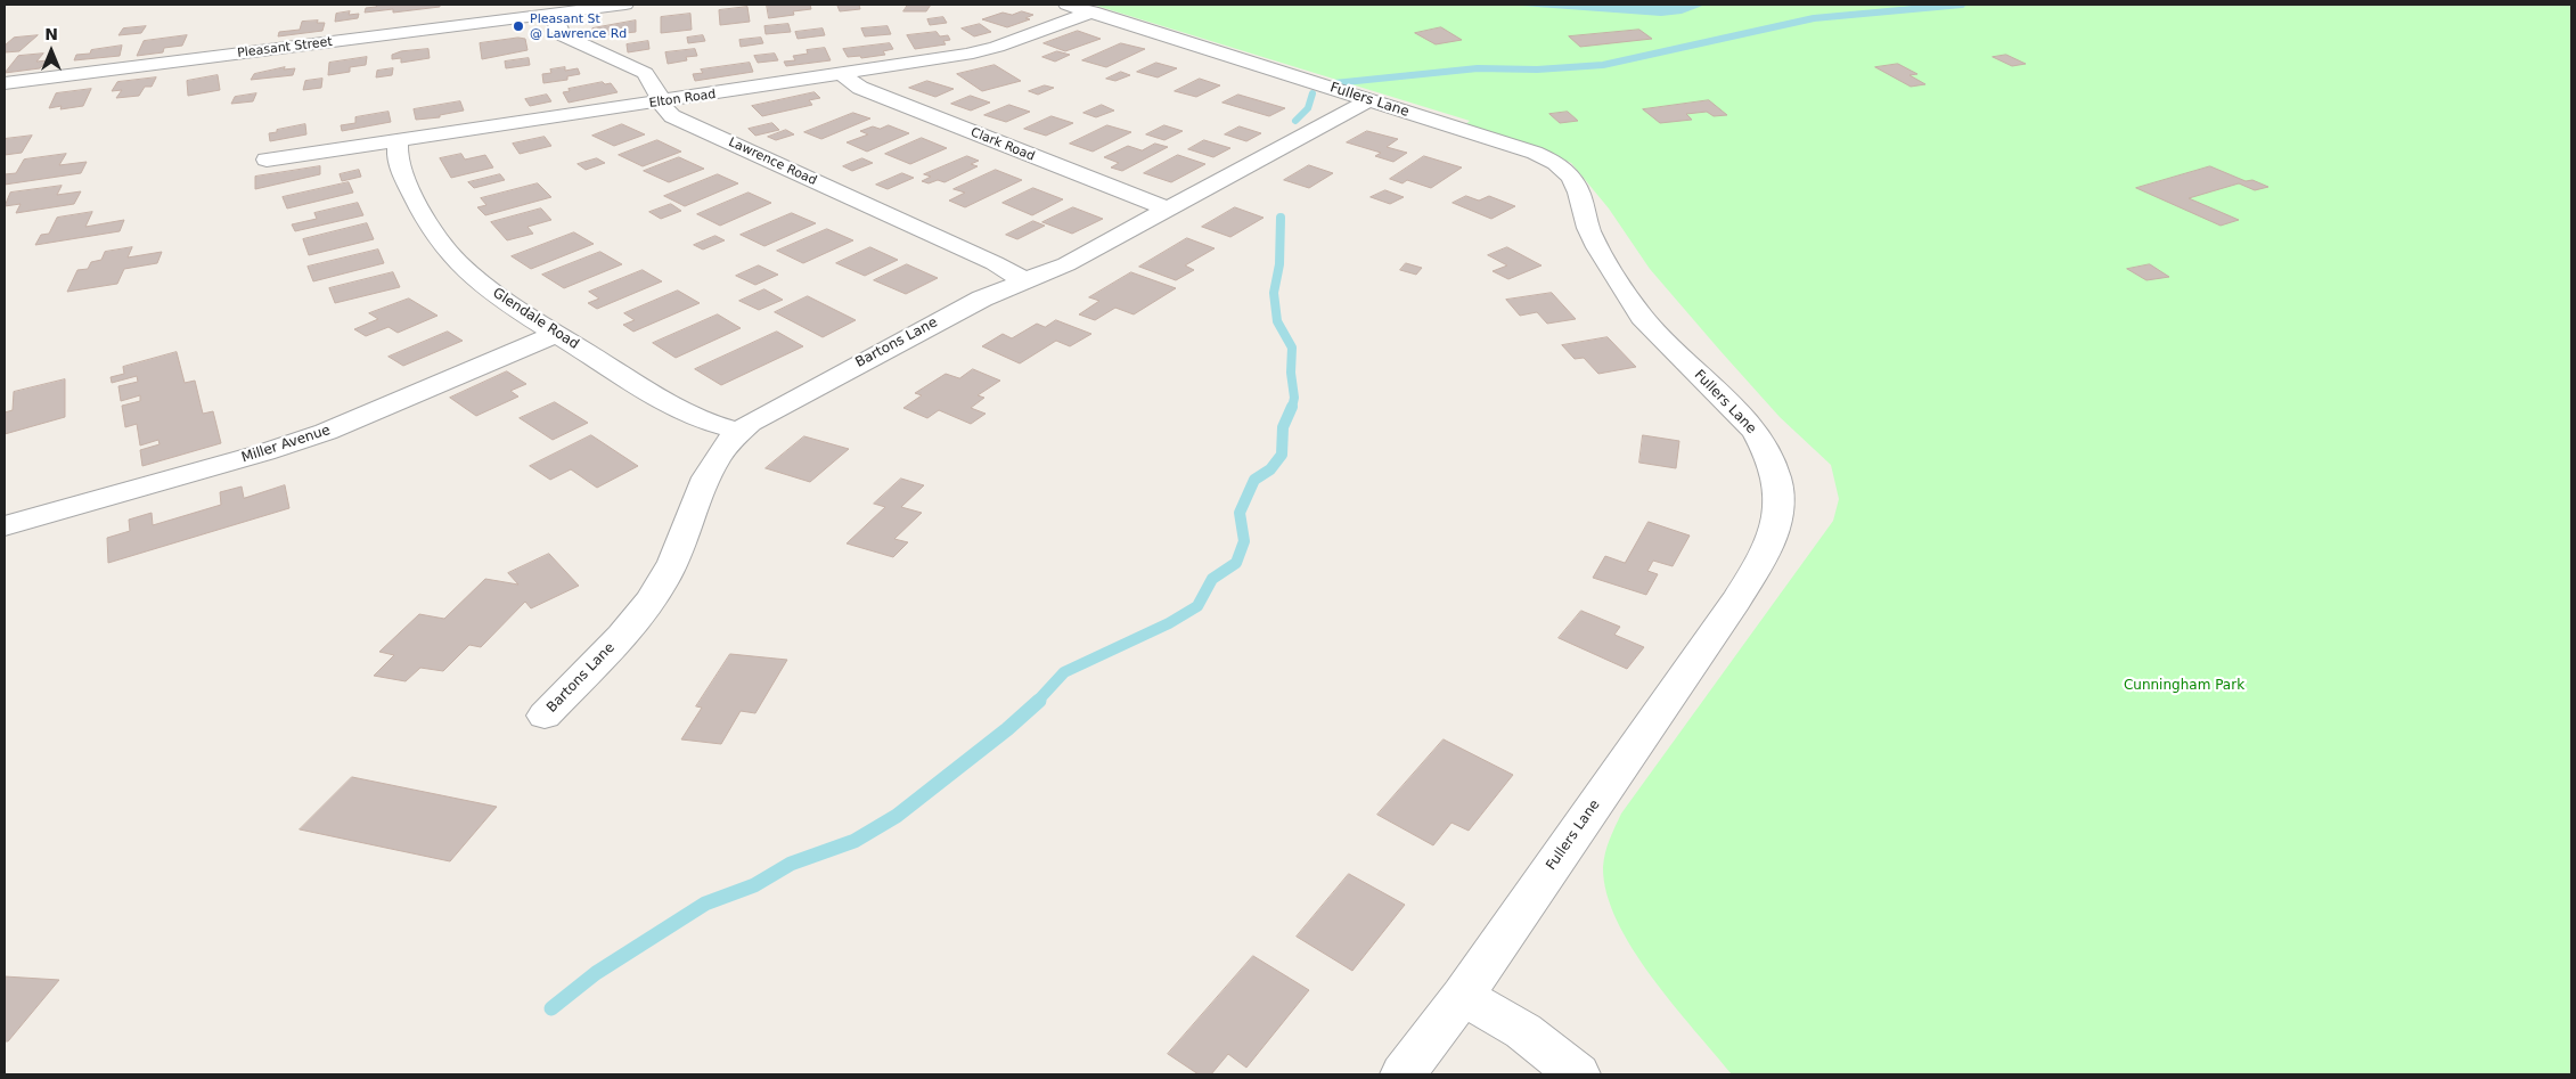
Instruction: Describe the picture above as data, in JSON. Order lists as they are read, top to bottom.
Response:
{
  "streets": {
    "street": [
      "Pleasant Street",
      "Elton Road",
      "Fullers Lane",
      "Clark Road",
      "Lawrence Road",
      "Glendale Road",
      "Bartons Lane",
      "Miller Avenue"
    ]
  },
  "crossings": [
    ["Pleasant Street", "Lawrence Road"],
    ["Elton Road", "Fullers Lane"],
    ["Elton Road", "Clark Road"],
    ["Elton Road", "Lawrence Road"],
    ["Elton Road", "Glendale Road"],
    ["Fullers Lane", "Bartons Lane"],
    ["Clark Road", "Bartons Lane"],
    ["Lawrence Road", "Bartons Lane"],
    ["Glendale Road", "Bartons Lane"],
    ["Glendale Road", "Miller Avenue"]
  ],
  "parks": ["Cunningham Park"],
  "places": ["Pleasant St @ Lawrence Rd"],
  "north": "top"
}
